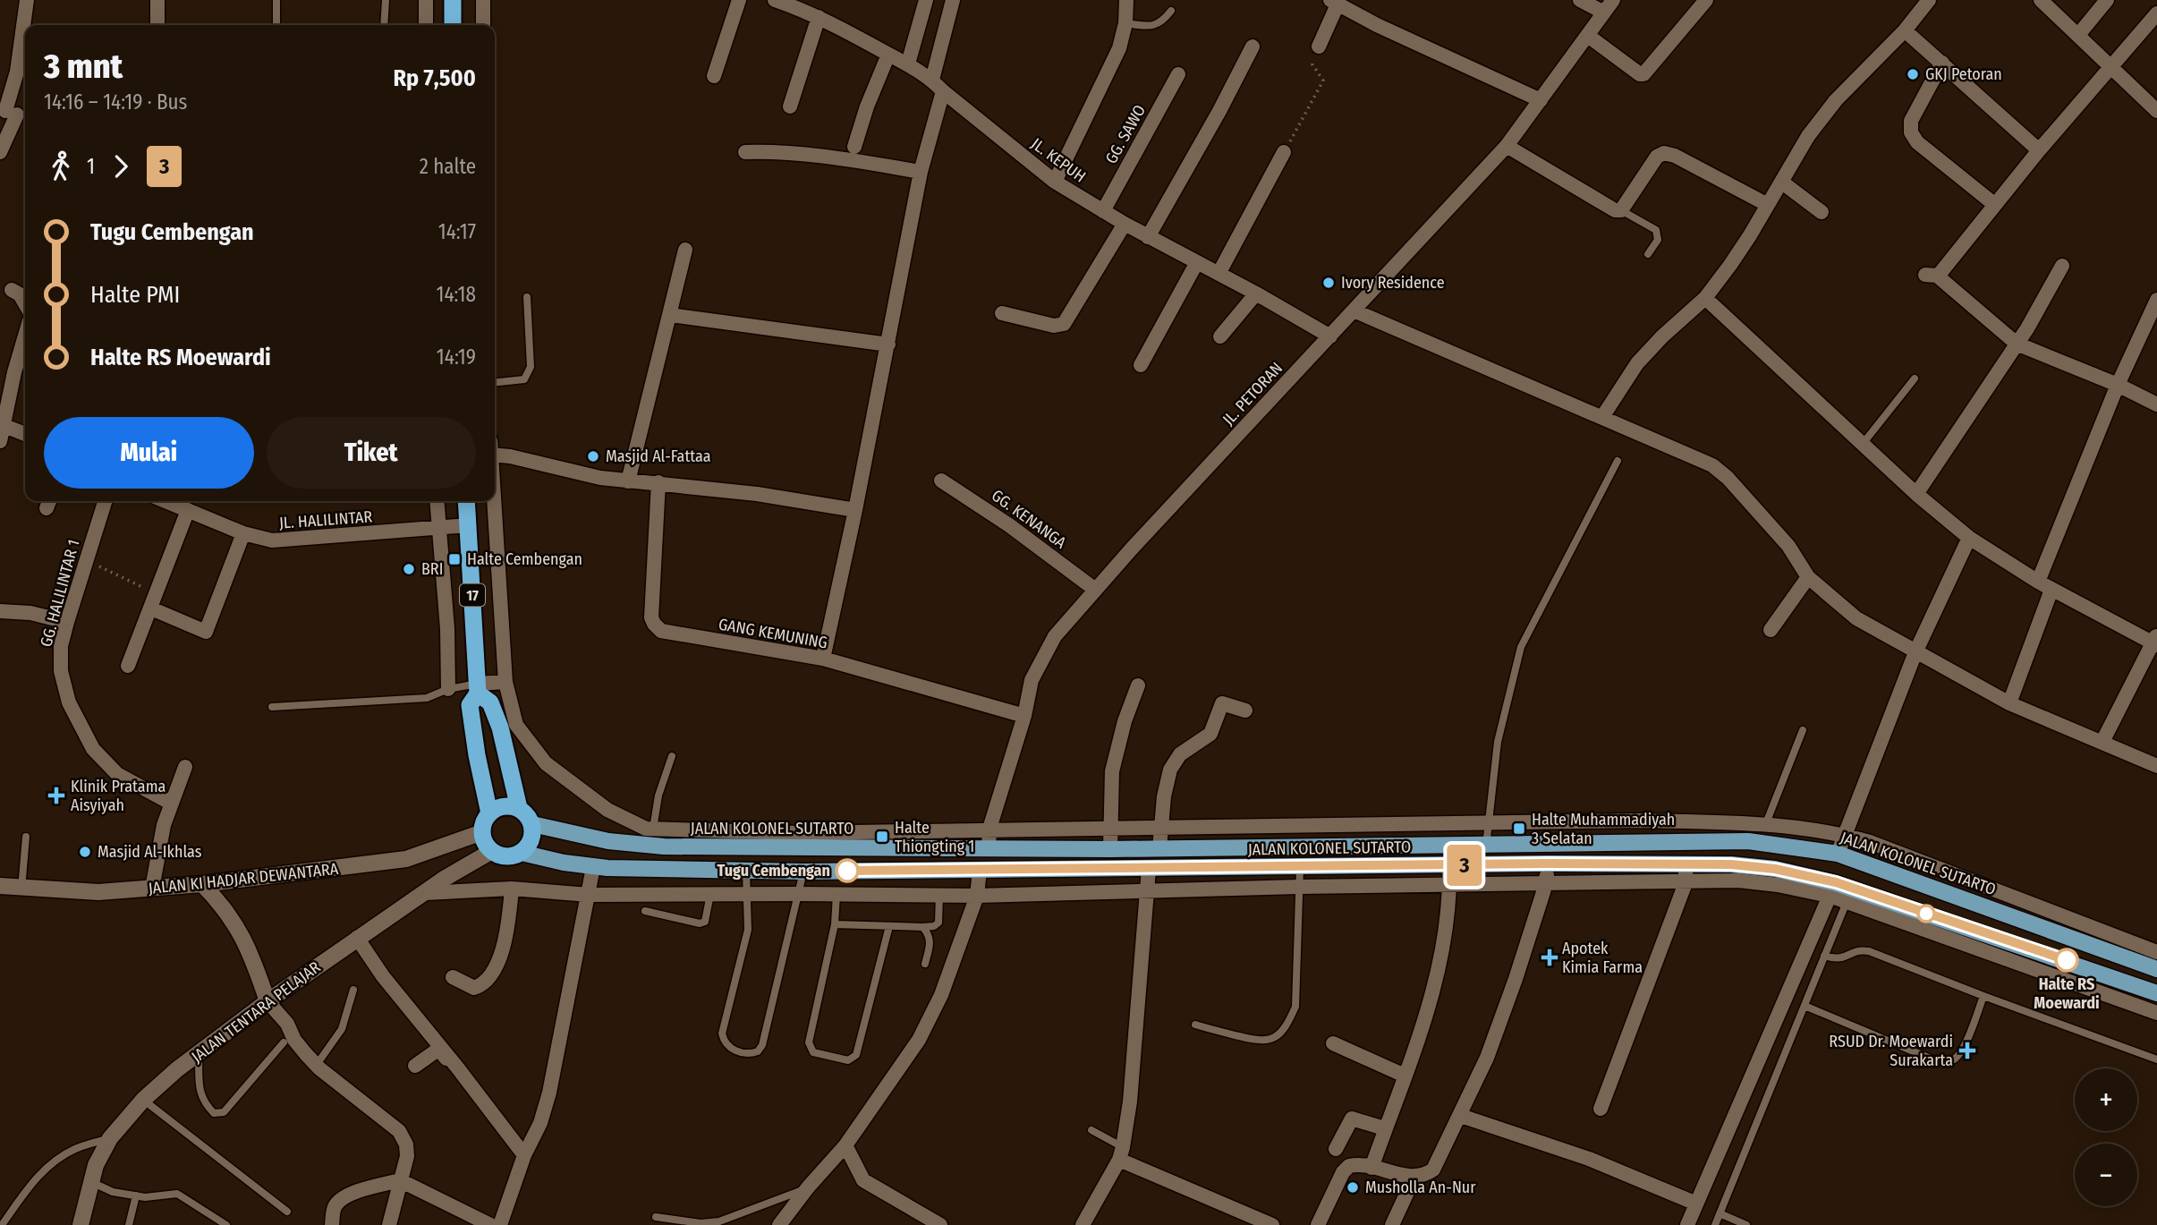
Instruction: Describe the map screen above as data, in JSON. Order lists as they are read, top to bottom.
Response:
{
  "streets": {
    "highway": ["17"],
    "main road": ["JALAN KOLONEL SUTARTO", "JALAN KI HADJAR DEWANTARA", "JALAN TENTARA PELAJAR"],
    "street": [
      "GG. SAWO",
      "JL. KEPUH",
      "JL. PETORAN",
      "GG. KENANGA",
      "JL. HALILINTAR",
      "GG. HALILINTAR 1",
      "GANG KEMUNING"
    ]
  },
  "crossings": [
    ["GG. SAWO", "JL. KEPUH"],
    ["JL. KEPUH", "JL. PETORAN"],
    ["JL. PETORAN", "GG. KENANGA"],
    ["JL. PETORAN", "GANG KEMUNING"],
    ["JL. PETORAN", "JALAN KOLONEL SUTARTO"],
    ["JL. HALILINTAR", "17"],
    ["17", "JALAN KOLONEL SUTARTO"],
    ["17", "JALAN KI HADJAR DEWANTARA"],
    ["17", "JALAN TENTARA PELAJAR"],
    ["JALAN KOLONEL SUTARTO", "JALAN KI HADJAR DEWANTARA"],
    ["JALAN KOLONEL SUTARTO", "JALAN TENTARA PELAJAR"],
    ["JALAN KI HADJAR DEWANTARA", "JALAN TENTARA PELAJAR"]
  ],
  "places": {
    "other": [
      "GKJ Petoran",
      "Ivory Residence",
      "Masjid Al-Fattaa",
      "BRI",
      "Masjid Al-Ikhlas",
      "Tugu Cembengan",
      "Halte RS Moewardi",
      "Musholla An-Nur"
    ],
    "transit": ["Halte Cembengan", "Halte Muhammadiyah 3 Selatan", "Halte Thiongting 1"],
    "health": ["Klinik Pratama Aisyiyah", "Apotek Kimia Farma", "RSUD Dr. Moewardi Surakarta"]
  },
  "lines": ["bus line 3"],
  "page": {
    "on_map": "3",
    "heading": ["3 mnt", "14:16 – 14:19 · Bus", "Rp 7,500"],
    "legs": ["1", "3", "2 halte"],
    "list": [
      {
        "name": "Tugu Cembengan",
        "value": "14:17"
      },
      {
        "name": "Halte PMI",
        "value": "14:18"
      },
      {
        "name": "Halte RS Moewardi",
        "value": "14:19"
      }
    ],
    "buttons": ["Mulai", "Tiket"],
    "map_buttons": ["+", "−"]
  }
}
